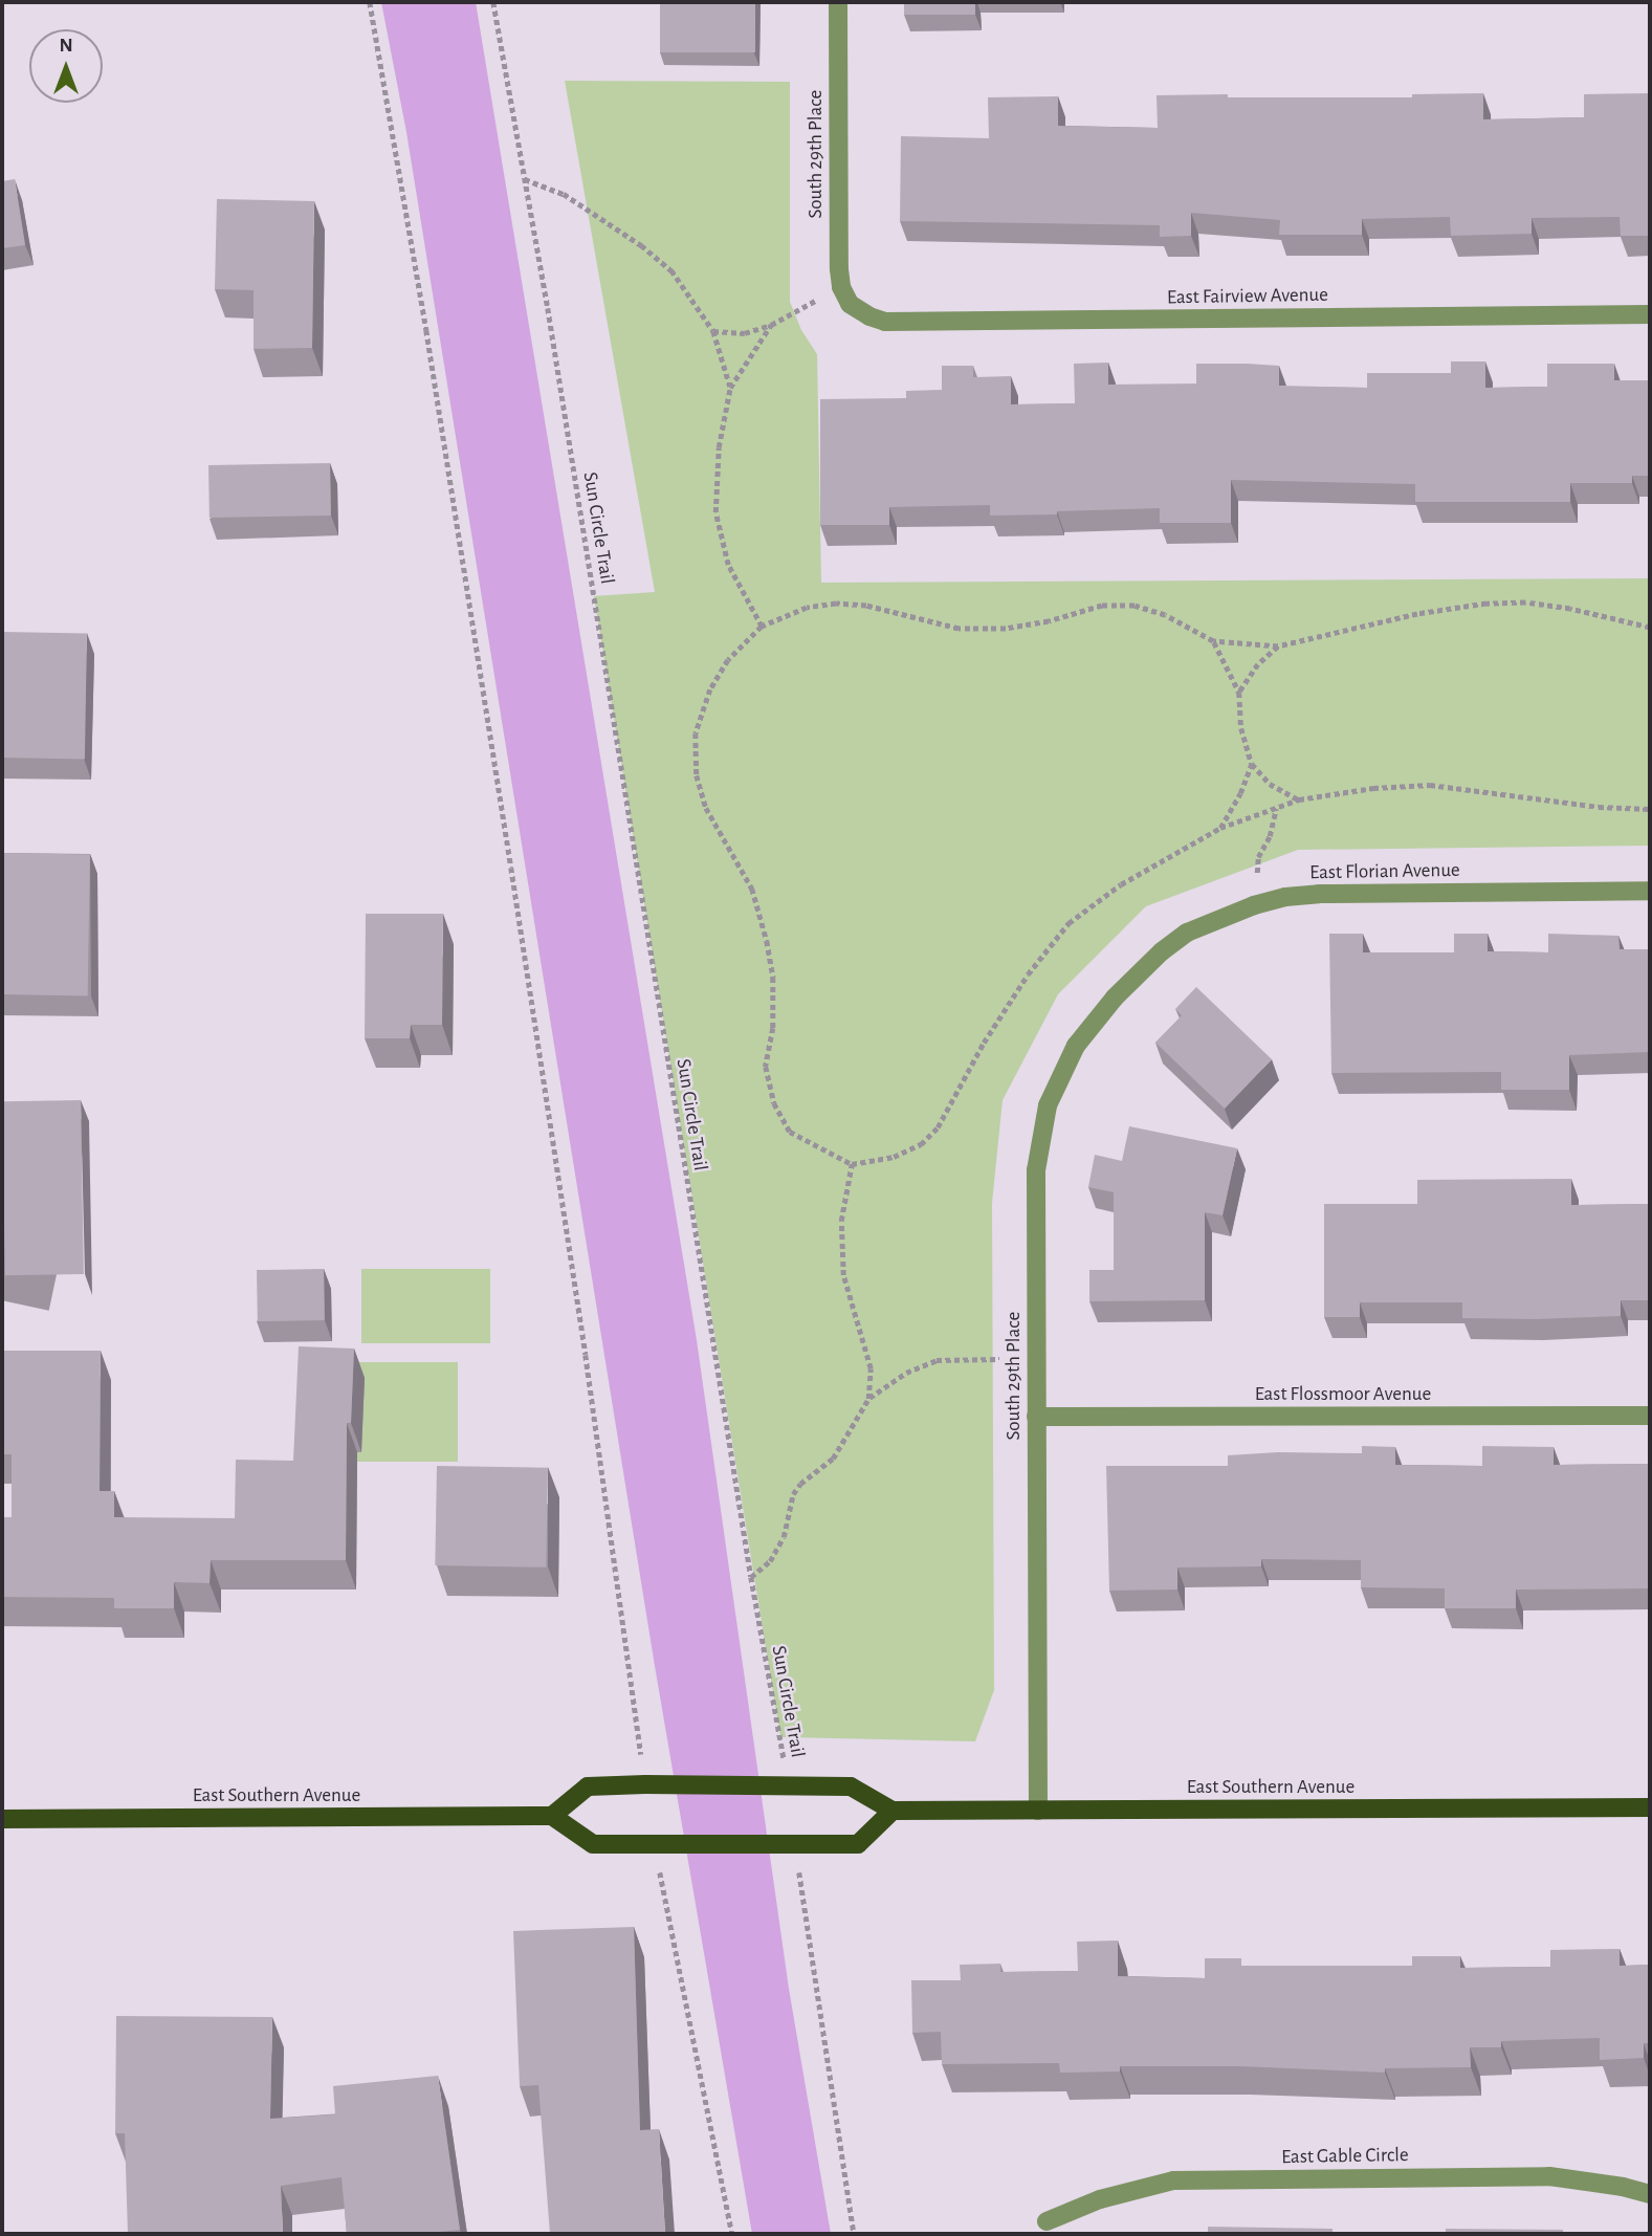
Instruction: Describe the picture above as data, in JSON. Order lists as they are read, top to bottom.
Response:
{
  "streets": {
    "main road": ["East Southern Avenue"],
    "street": [
      "South 29th Place",
      "East Fairview Avenue",
      "East Florian Avenue",
      "East Flossmoor Avenue",
      "East Gable Circle"
    ],
    "path": ["Sun Circle Trail"]
  },
  "crossings": [
    ["South 29th Place", "East Fairview Avenue"],
    ["South 29th Place", "East Florian Avenue"],
    ["South 29th Place", "East Flossmoor Avenue"],
    ["South 29th Place", "East Southern Avenue"],
    ["Sun Circle Trail", "East Southern Avenue"]
  ],
  "north": "top"
}
